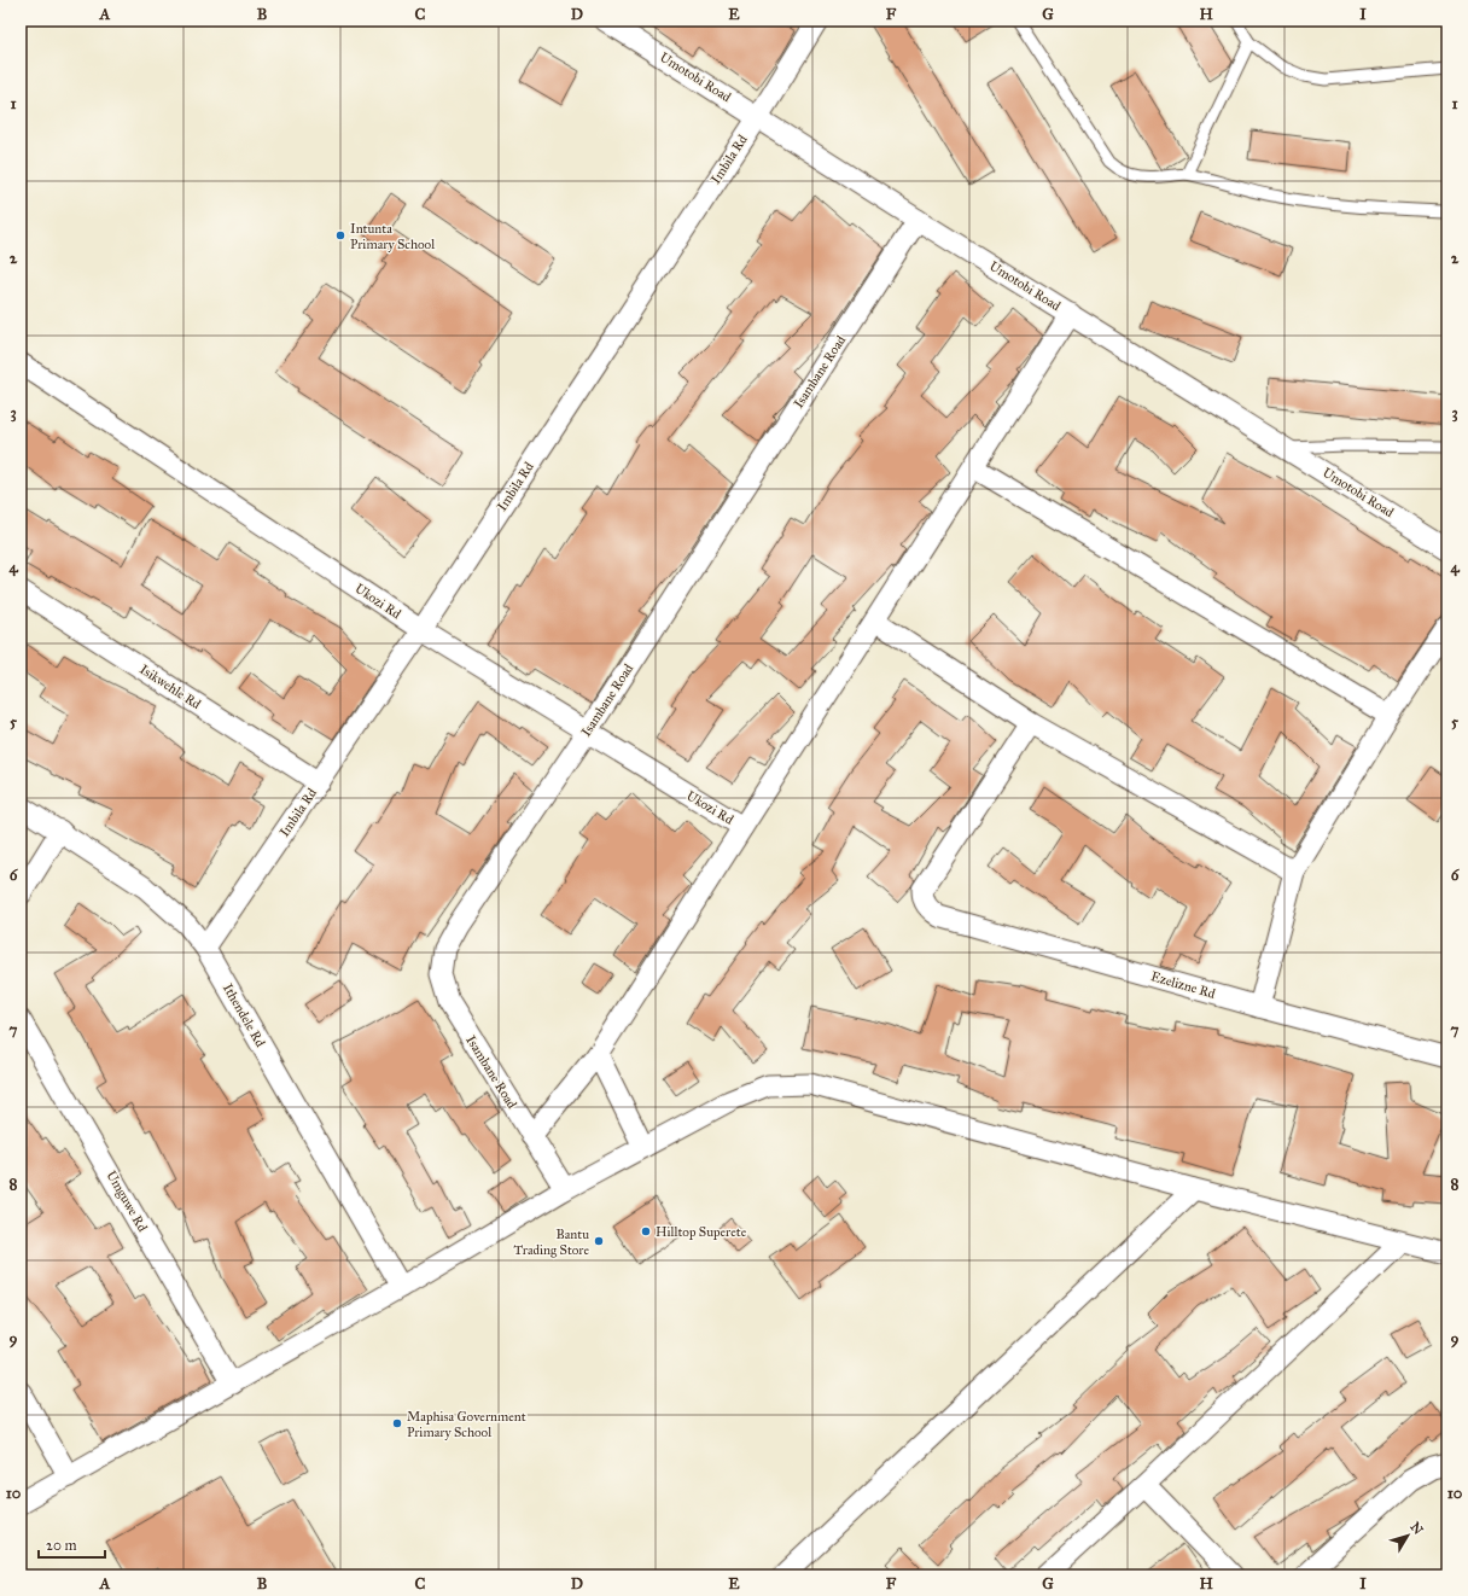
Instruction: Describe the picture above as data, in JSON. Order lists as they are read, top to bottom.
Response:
{
  "streets": {
    "street": [
      "Umotobi Road",
      "Imbila Rd",
      "Isambane Road",
      "Ukozi Rd",
      "Isikwehle Rd",
      "Ezelizne Rd",
      "Ithendele Rd",
      "Umguwe Rd"
    ]
  },
  "crossings": [
    ["Umotobi Road", "Imbila Rd"],
    ["Umotobi Road", "Isambane Road"],
    ["Imbila Rd", "Ukozi Rd"],
    ["Imbila Rd", "Isikwehle Rd"],
    ["Imbila Rd", "Ithendele Rd"],
    ["Isambane Road", "Ukozi Rd"]
  ],
  "places": [
    "Intunta Primary School",
    "Hilltop Superete",
    "Bantu Trading Store",
    "Maphisa Government Primary School"
  ],
  "scale_bar": "20 m",
  "north": "top right",
  "grid": {
    "columns": [
      "A",
      "B",
      "C",
      "D",
      "E",
      "F",
      "G",
      "H",
      "I"
    ],
    "rows": [
      "1",
      "2",
      "3",
      "4",
      "5",
      "6",
      "7",
      "8",
      "9",
      "10"
    ]
  }
}
